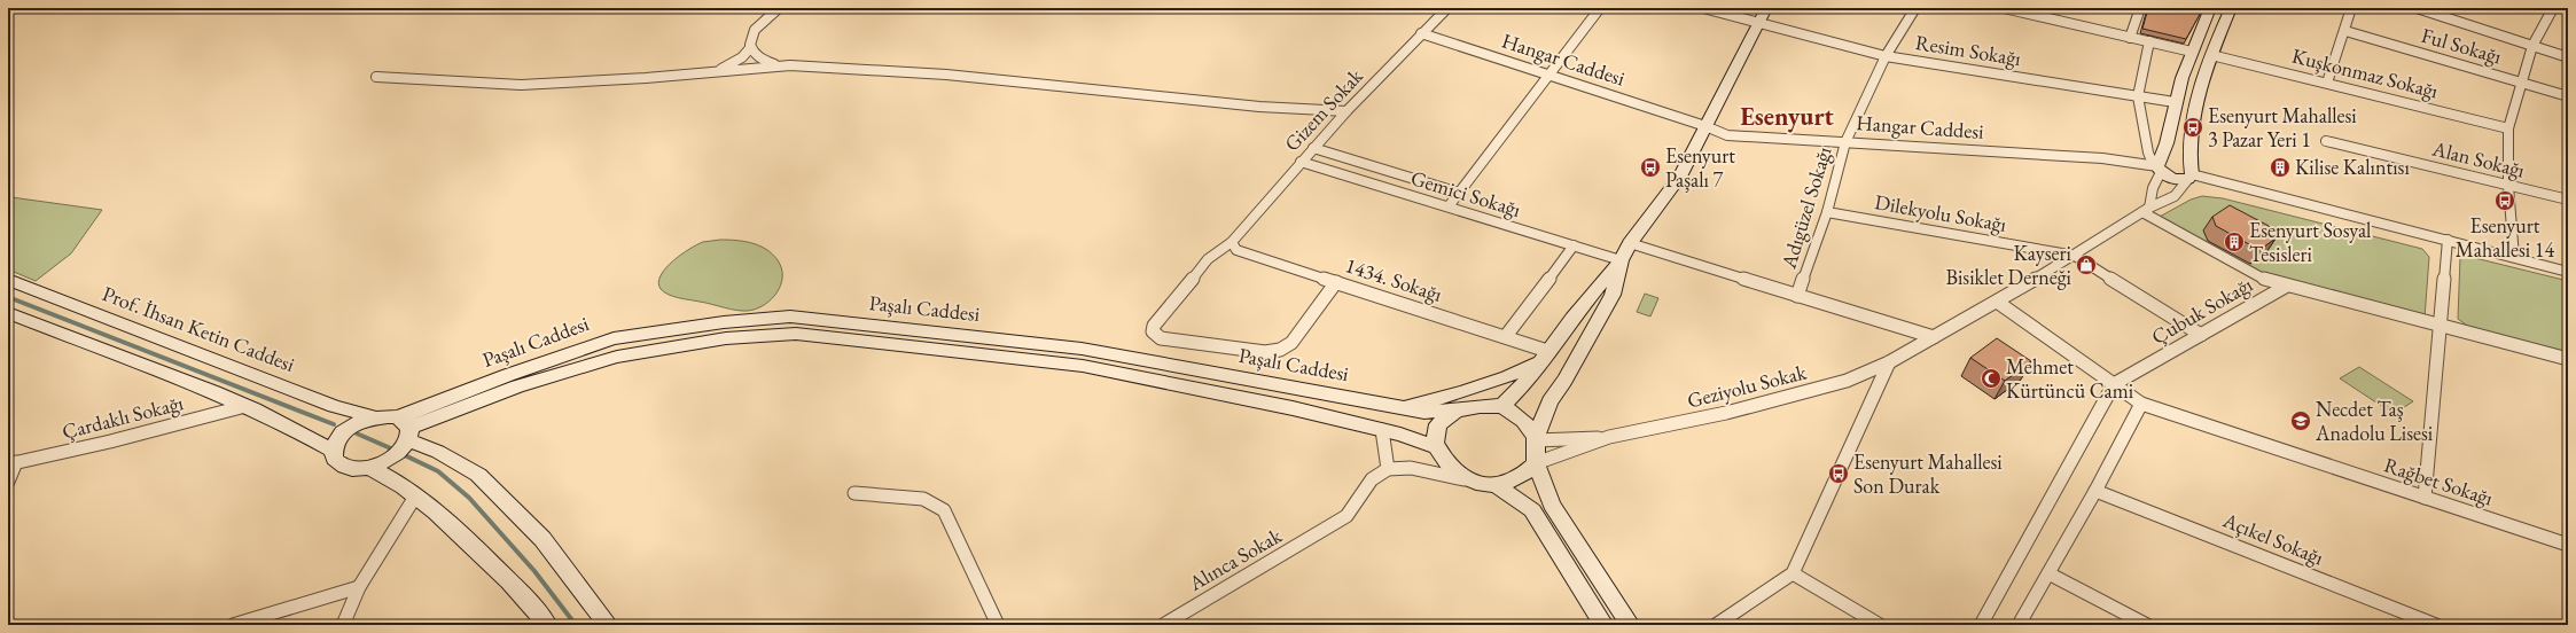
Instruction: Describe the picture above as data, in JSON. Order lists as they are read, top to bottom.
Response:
{
  "streets": {
    "street": [
      "Ful Sokağı",
      "Resim Sokağı",
      "Hangar Caddesi",
      "Kuşkonmaz Sokağı",
      "Gizem Sokak",
      "Alan Sokağı",
      "Gemici Sokağı",
      "Adıgüzel Sokağı",
      "Dilekyolu Sokağı",
      "1434. Sokağı",
      "Paşalı Caddesi",
      "Çubuk Sokağı",
      "Prof. İhsan Ketin Caddesi",
      "Geziyolu Sokak",
      "Çardaklı Sokağı",
      "Rağbet Sokağı",
      "Açıkel Sokağı",
      "Alınca Sokak"
    ]
  },
  "crossings": [
    ["Resim Sokağı", "Adıgüzel Sokağı"],
    ["Hangar Caddesi", "Gizem Sokak"],
    ["Hangar Caddesi", "Adıgüzel Sokağı"],
    ["Gizem Sokak", "Gemici Sokağı"],
    ["Gizem Sokak", "1434. Sokağı"],
    ["Adıgüzel Sokağı", "Dilekyolu Sokağı"],
    ["Dilekyolu Sokağı", "Geziyolu Sokak"],
    ["Paşalı Caddesi", "Prof. İhsan Ketin Caddesi"],
    ["Çubuk Sokağı", "Rağbet Sokağı"],
    ["Geziyolu Sokak", "Rağbet Sokağı"]
  ],
  "districts": ["Esenyurt"],
  "places": {
    "bus stop": [
      "Esenyurt Mahallesi 3 Pazar Yeri 1",
      "Esenyurt Paşalı 7",
      "Esenyurt Mahallesi 14",
      "Esenyurt Mahallesi Son Durak"
    ],
    "building": ["Kilise Kalıntısı", "Esenyurt Sosyal Tesisleri"],
    "shop": ["Kayseri Bisiklet Derneği"],
    "mosque": ["Mehmet Kürtüncü Cami"],
    "school or university": ["Necdet Taş Anadolu Lisesi"]
  }
}
